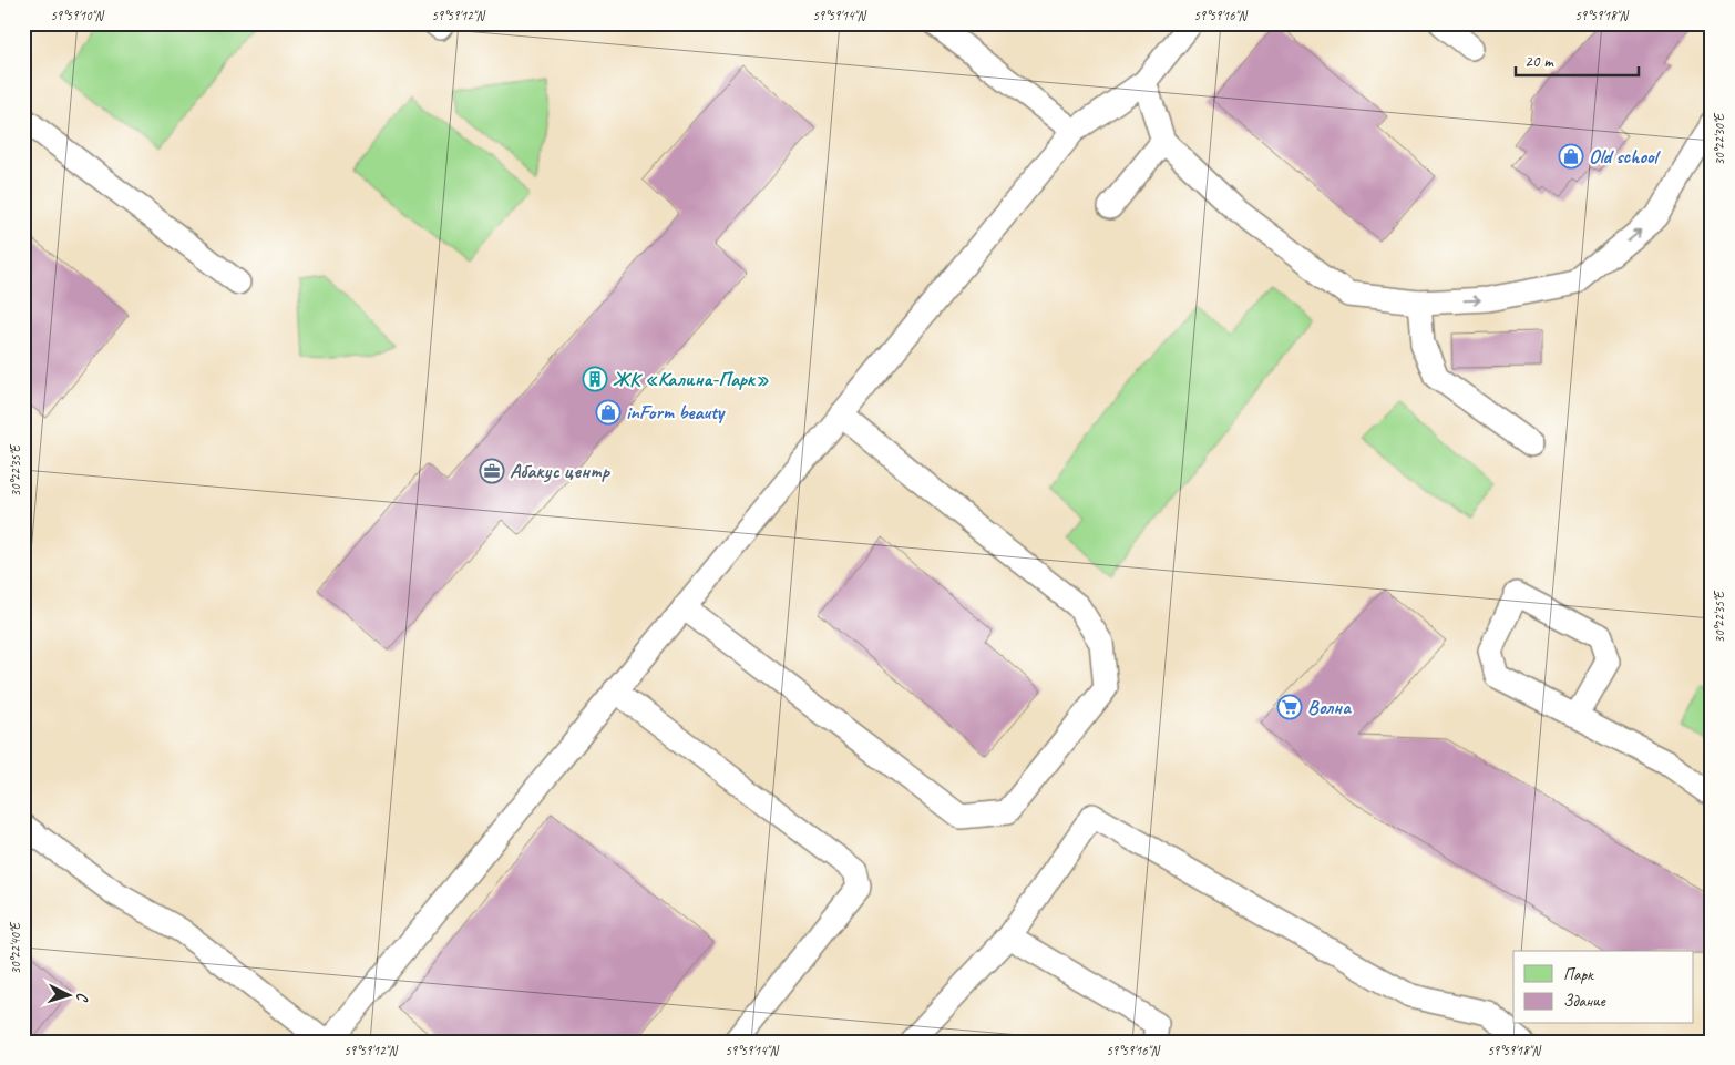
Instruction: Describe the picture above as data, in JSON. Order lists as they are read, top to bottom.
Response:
{
  "places": {
    "shop": ["Old school", "inForm beauty"],
    "building": ["ЖК «Калина-Парк»"],
    "office": ["Абакус центр"],
    "supermarket": ["Волна"]
  },
  "legend": ["Парк", "Здание"],
  "scale_bar": "20 m",
  "north": "right",
  "coordinates": [
    "59°59'10\"N",
    "59°59'12\"N",
    "59°59'14\"N",
    "59°59'16\"N",
    "59°59'18\"N",
    "30°22'30\"E",
    "30°22'35\"E",
    "30°22'40\"E"
  ]
}
